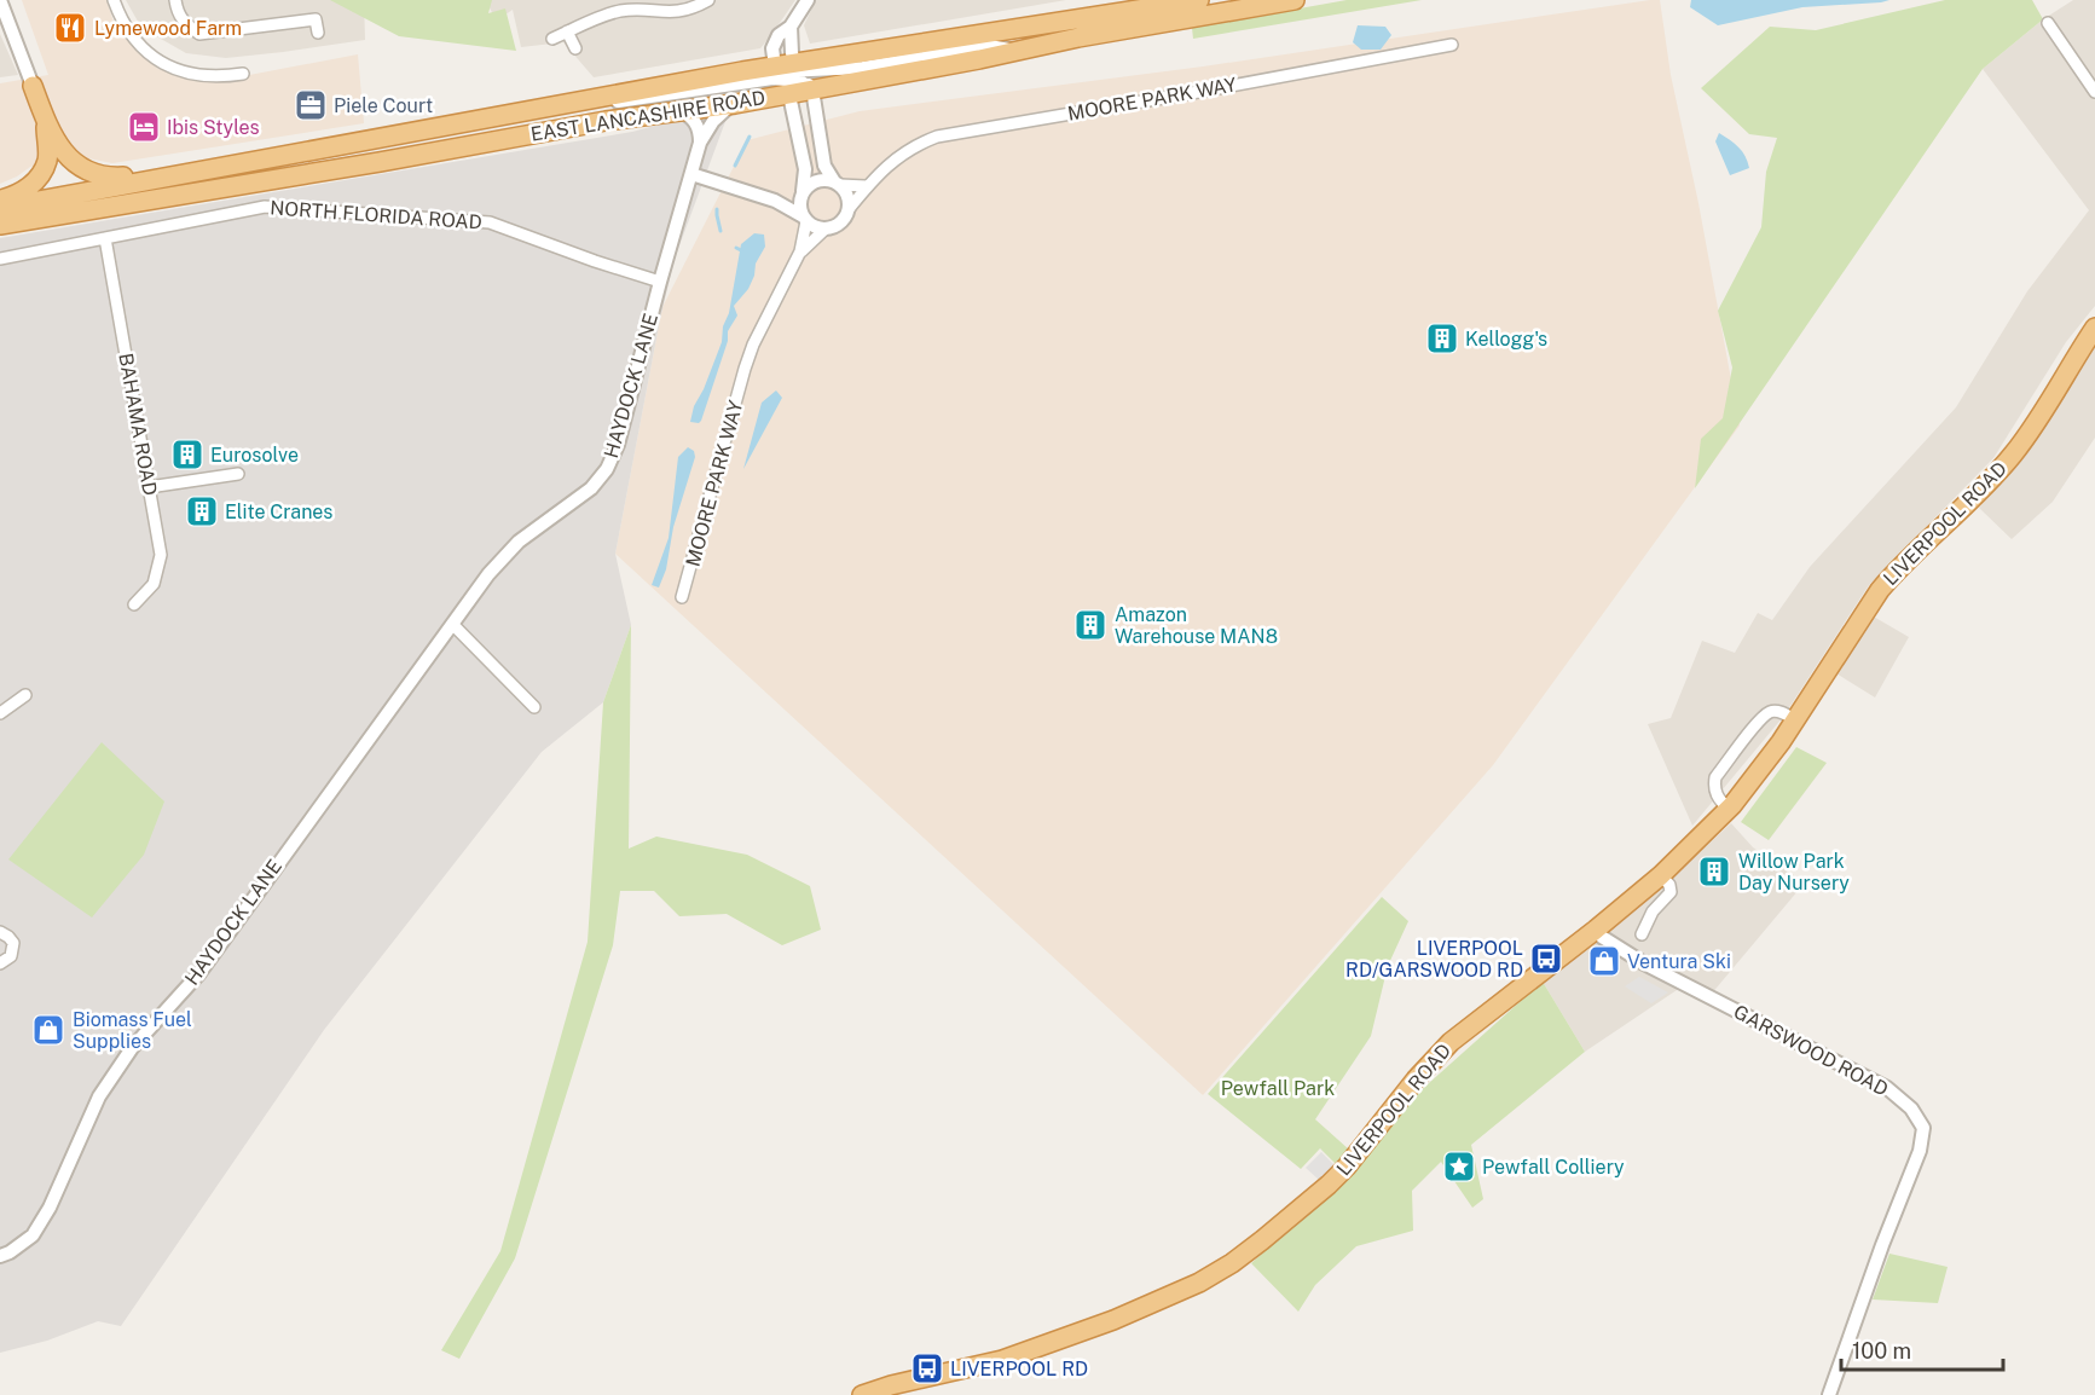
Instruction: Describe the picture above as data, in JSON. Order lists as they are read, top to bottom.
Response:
{
  "streets": {
    "highway": ["EAST LANCASHIRE ROAD", "LIVERPOOL ROAD"],
    "street": [
      "MOORE PARK WAY",
      "NORTH FLORIDA ROAD",
      "HAYDOCK LANE",
      "BAHAMA ROAD",
      "GARSWOOD ROAD"
    ]
  },
  "crossings": [
    ["EAST LANCASHIRE ROAD", "HAYDOCK LANE"],
    ["NORTH FLORIDA ROAD", "HAYDOCK LANE"],
    ["NORTH FLORIDA ROAD", "BAHAMA ROAD"],
    ["LIVERPOOL ROAD", "GARSWOOD ROAD"]
  ],
  "parks": ["Pewfall Park"],
  "places": {
    "restaurant": ["Lymewood Farm"],
    "office": ["Piele Court"],
    "hotel": ["Ibis Styles"],
    "building": [
      "Kellogg's",
      "Eurosolve",
      "Elite Cranes",
      "Amazon Warehouse MAN8",
      "Willow Park Day Nursery"
    ],
    "bus stop": ["LIVERPOOL RD/GARSWOOD RD", "LIVERPOOL RD"],
    "shop": ["Ventura Ski", "Biomass Fuel Supplies"],
    "place": ["Pewfall Colliery"]
  },
  "scale_bar": "100 m"
}
